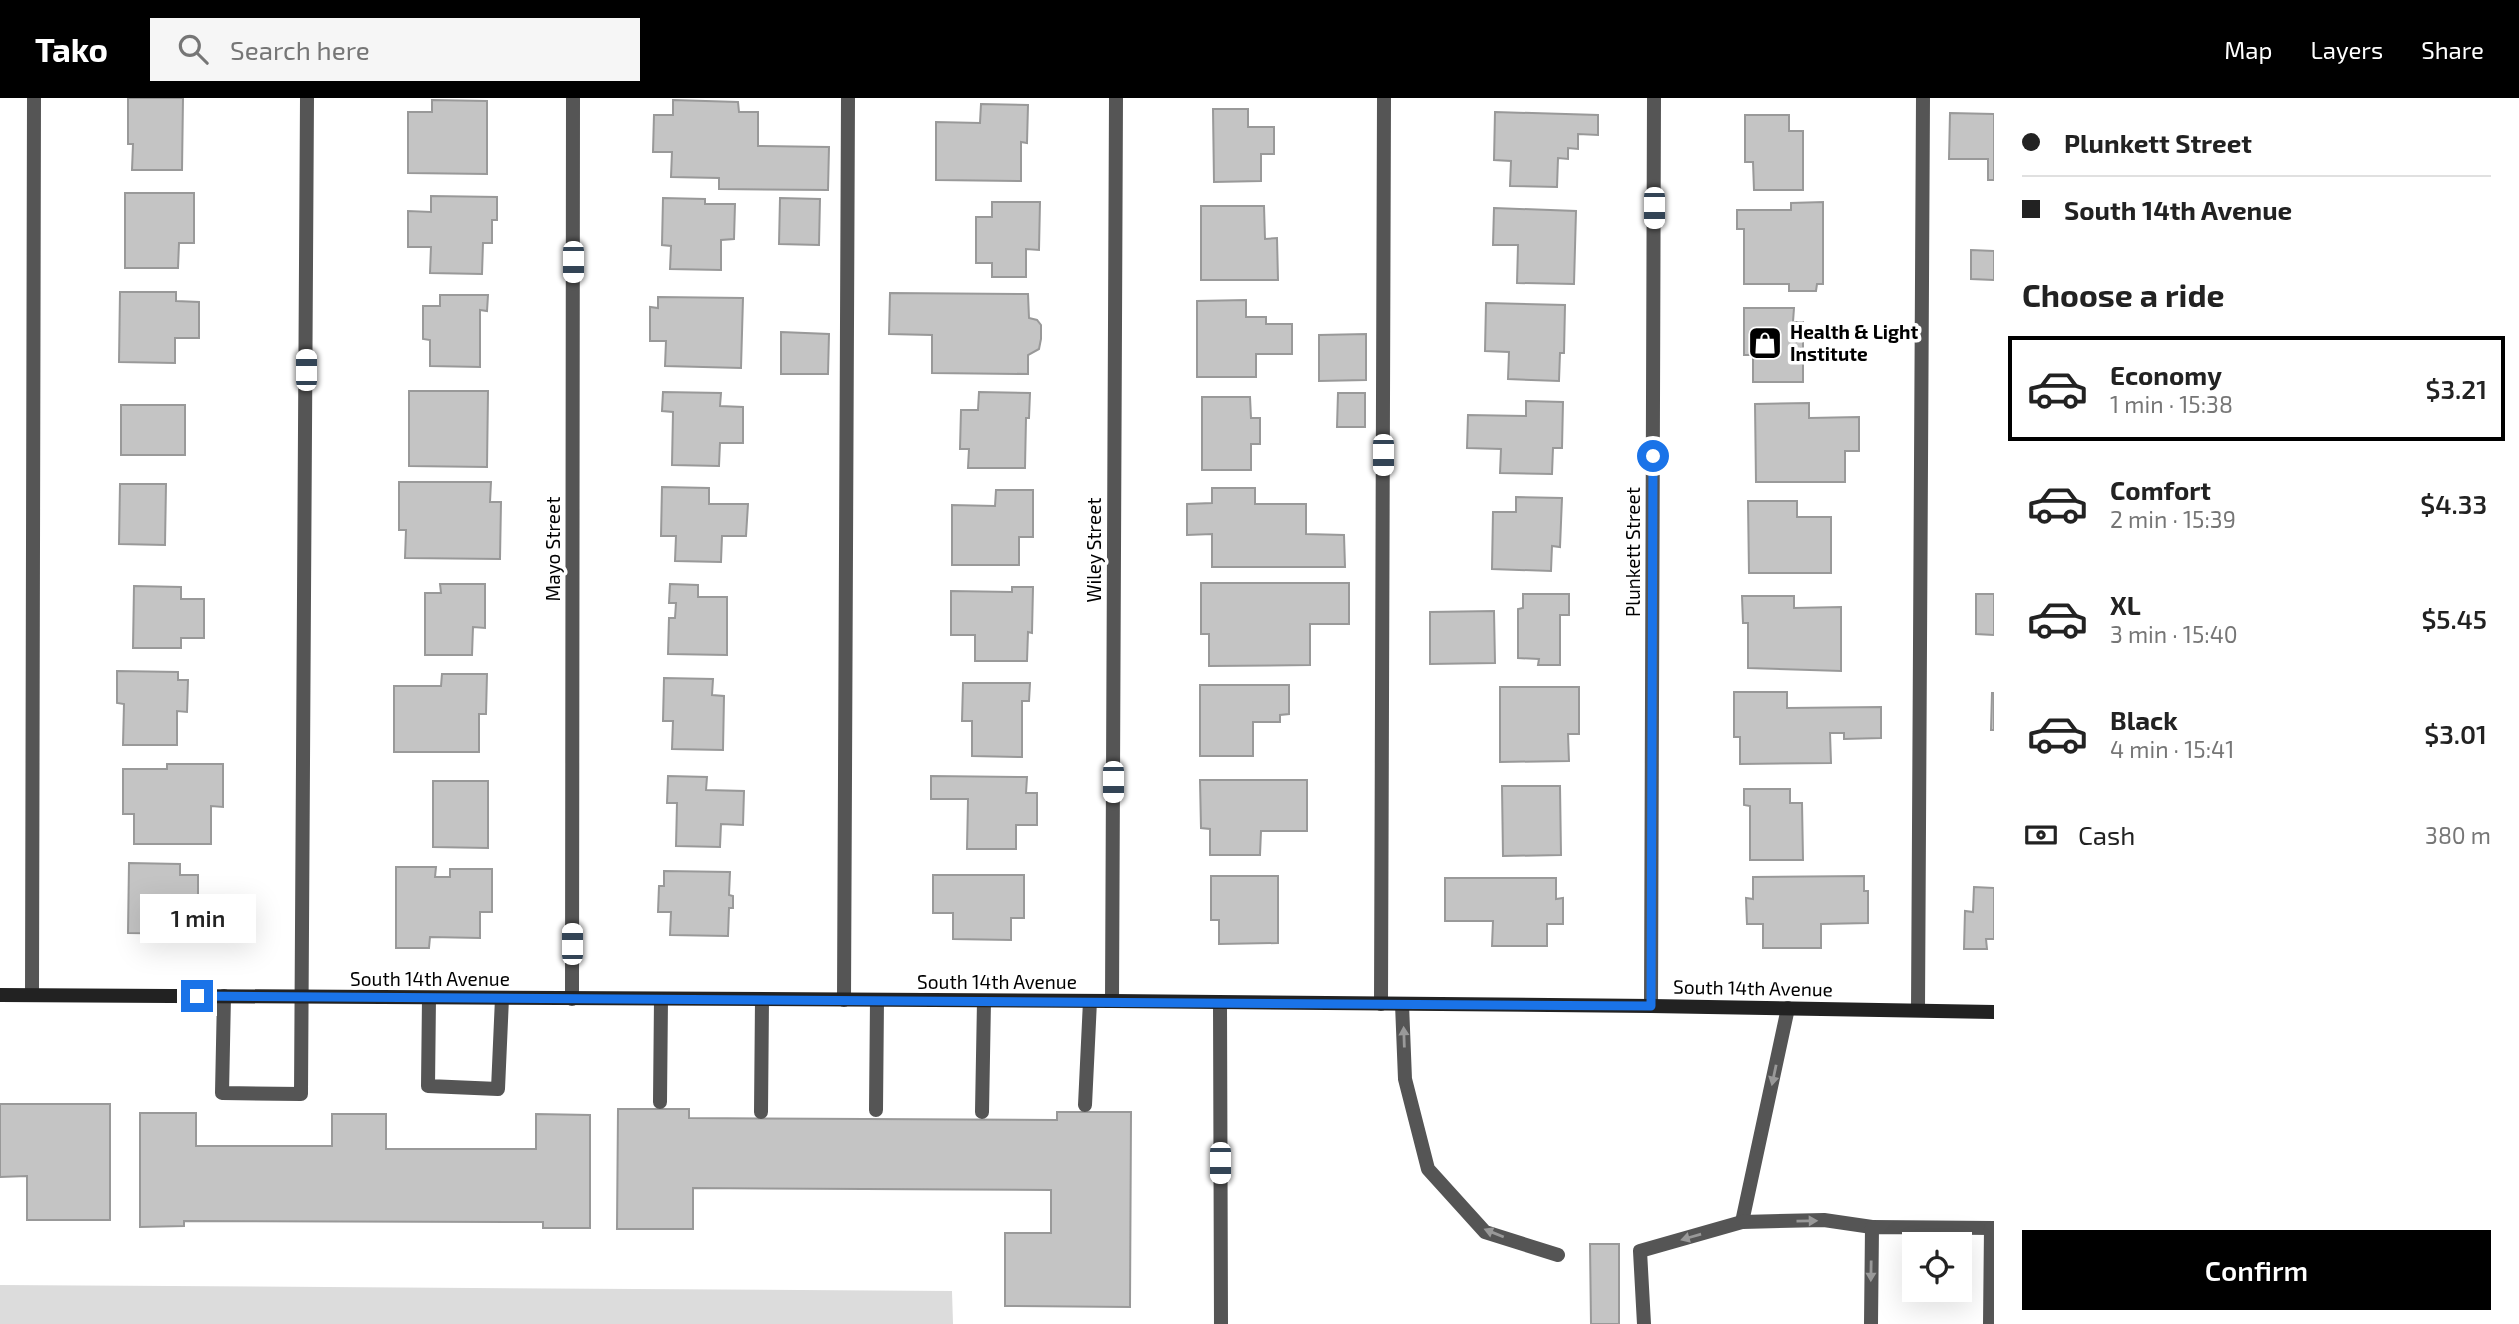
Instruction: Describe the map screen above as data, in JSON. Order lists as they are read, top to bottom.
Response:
{
  "streets": {
    "street": [
      "Mayo Street",
      "Wiley Street",
      "Plunkett Street",
      "South 14th Avenue"
    ]
  },
  "crossings": [
    ["Mayo Street", "South 14th Avenue"],
    ["Wiley Street", "South 14th Avenue"],
    ["Plunkett Street", "South 14th Avenue"]
  ],
  "places": {
    "shop": ["Health & Light Institute"]
  },
  "page": {
    "header": "Tako",
    "search": "Search here",
    "nav": ["Map", "Layers", "Share"],
    "banner": ["Plunkett Street", "South 14th Avenue"],
    "heading": "Choose a ride",
    "list": [
      {
        "name": "Economy",
        "note": "1 min · 15:38",
        "value": "$3.21"
      },
      {
        "name": "Comfort",
        "note": "2 min · 15:39",
        "value": "$4.33"
      },
      {
        "name": "XL",
        "note": "3 min · 15:40",
        "value": "$5.45"
      },
      {
        "name": "Black",
        "note": "4 min · 15:41",
        "value": "$3.01"
      }
    ],
    "pay": ["Cash", "380 m"],
    "bubble": "1 min",
    "buttons": "Confirm"
  }
}
